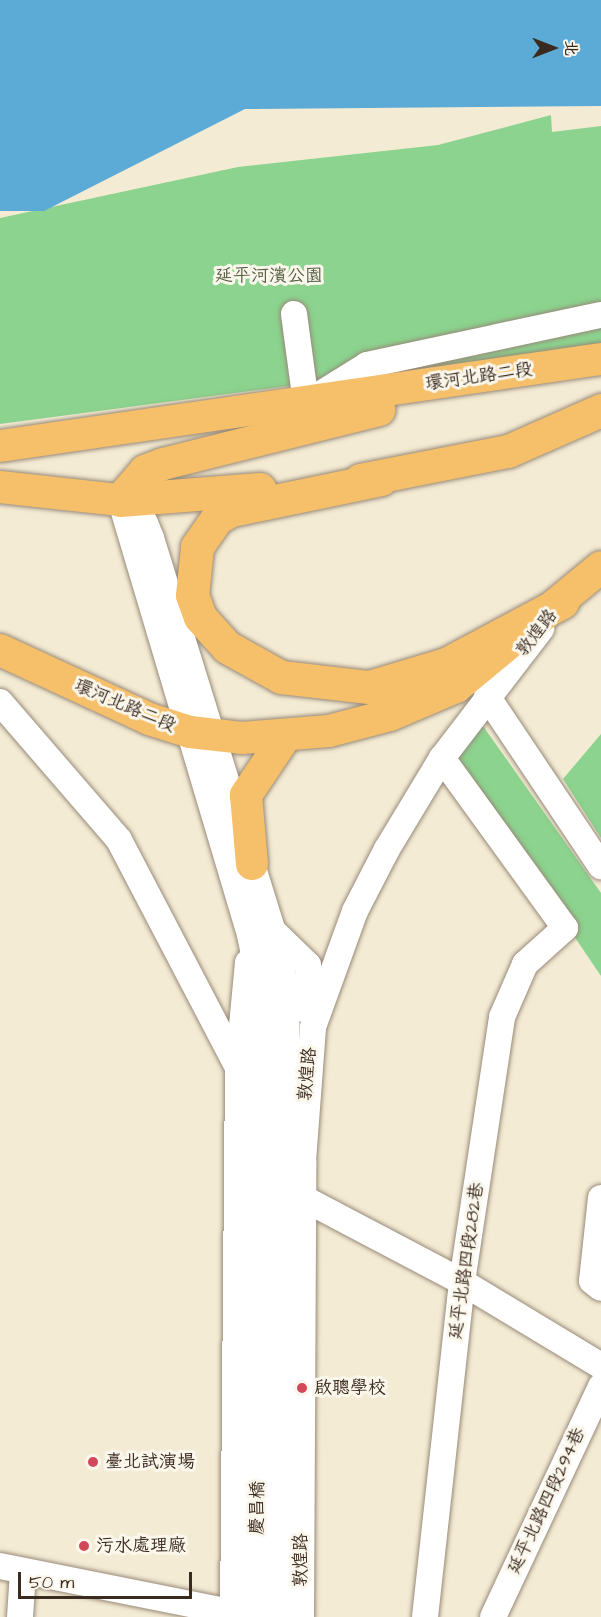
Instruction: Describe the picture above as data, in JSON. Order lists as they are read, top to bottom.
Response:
{
  "streets": {
    "main road": ["環河北路二段"],
    "street": [
      "敦煌路",
      "延平北路四段282巷",
      "延平北路四段294巷",
      "慶昌橋"
    ]
  },
  "crossings": [
    ["環河北路二段", "敦煌路"],
    ["敦煌路", "延平北路四段282巷"]
  ],
  "parks": ["延平河濱公園"],
  "places": ["啟聰學校", "臺北試演場", "污水處理廠"],
  "scale_bar": "50 m",
  "north": "right"
}
